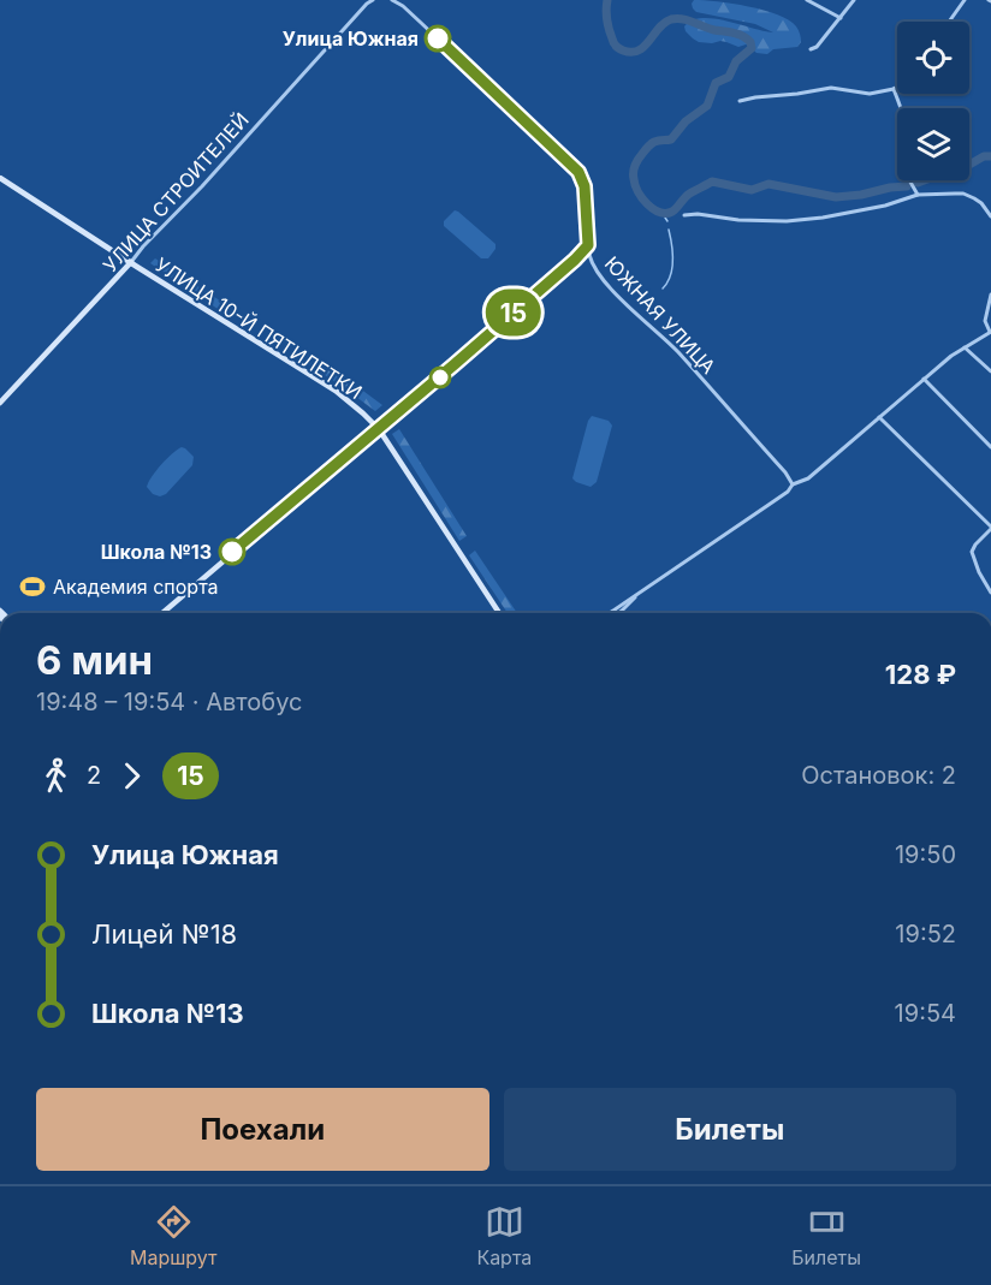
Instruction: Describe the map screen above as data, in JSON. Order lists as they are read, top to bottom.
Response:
{
  "streets": {
    "main road": ["УЛИЦА СТРОИТЕЛЕЙ", "УЛИЦА 10-Й ПЯТИЛЕТКИ"],
    "street": ["ЮЖНАЯ УЛИЦА"]
  },
  "crossings": [
    ["УЛИЦА СТРОИТЕЛЕЙ", "УЛИЦА 10-Й ПЯТИЛЕТКИ"]
  ],
  "places": {
    "other": ["Улица Южная", "Школа №13"],
    "sports": ["Академия спорта"]
  },
  "lines": ["bus line 15"],
  "page": {
    "on_map": "15",
    "heading": ["6 мин", "19:48 – 19:54 · Автобус", "128 ₽"],
    "legs": ["2", "15", "Остановок: 2"],
    "list": [
      {
        "name": "Улица Южная",
        "value": "19:50"
      },
      {
        "name": "Лицей №18",
        "value": "19:52"
      },
      {
        "name": "Школа №13",
        "value": "19:54"
      }
    ],
    "buttons": ["Поехали", "Билеты"],
    "tabs": ["Маршрут", "Карта", "Билеты"]
  }
}
